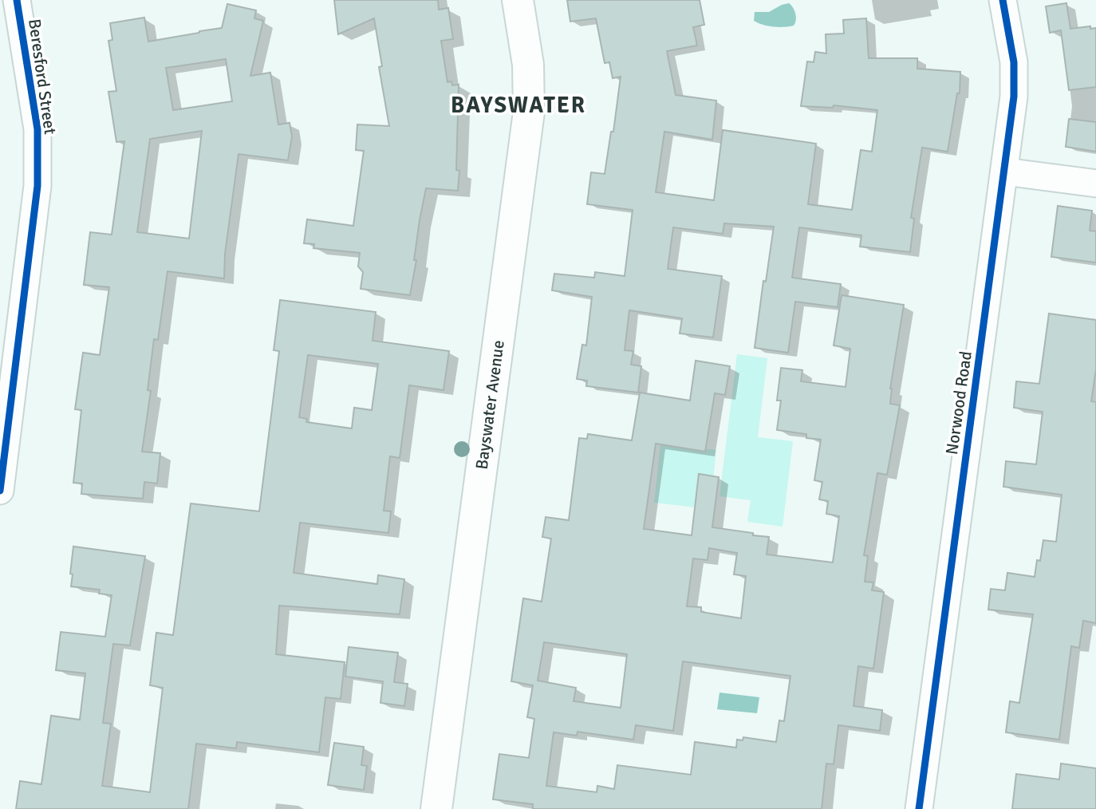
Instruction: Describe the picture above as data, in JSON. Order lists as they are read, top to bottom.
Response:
{
  "streets": {
    "main road": ["Bayswater Avenue"],
    "street": ["Beresford Street", "Norwood Road"]
  },
  "districts": ["BAYSWATER"]
}
